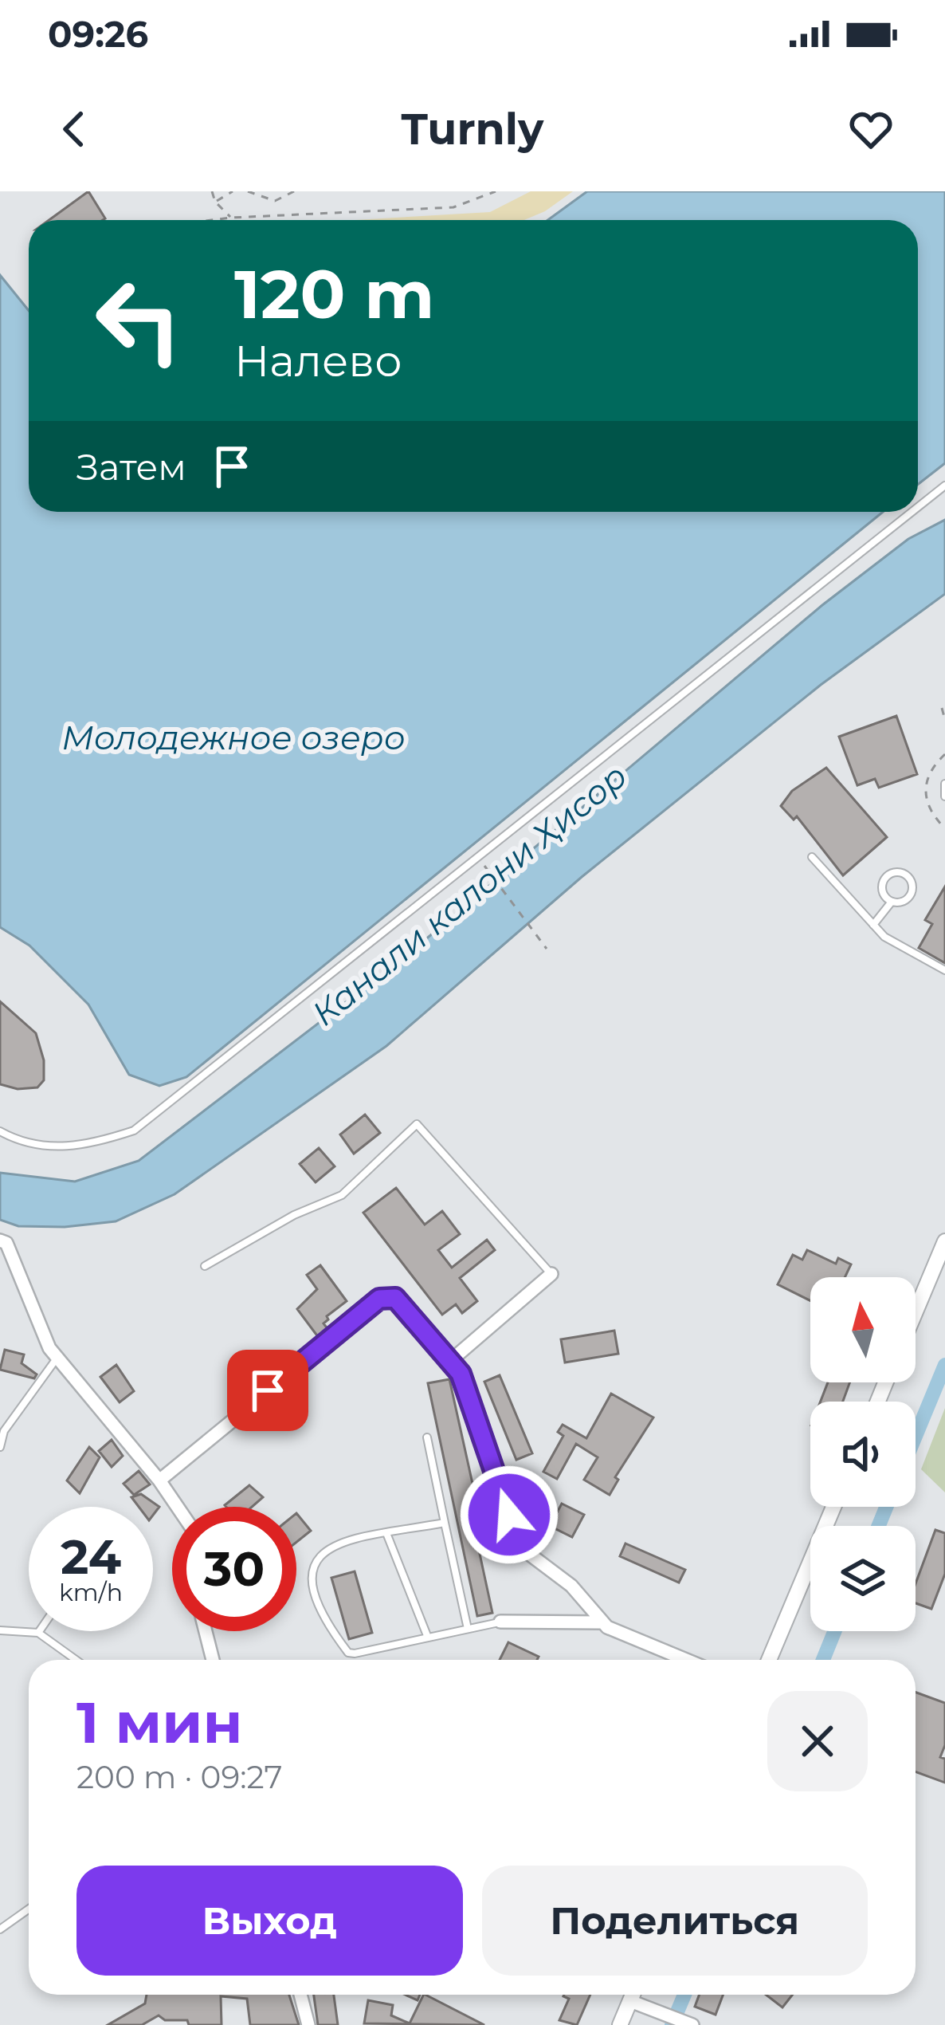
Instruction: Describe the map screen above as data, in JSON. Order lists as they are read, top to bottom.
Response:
{
  "water": ["Молодежное озеро", "Канали калони Ҳисор"],
  "north": "top",
  "page": {
    "status": "09:26",
    "header": "Turnly",
    "turn": ["120 m", "Налево"],
    "then": "Затем",
    "speed": "24 km/h",
    "limit": "30",
    "heading": ["1 мин", "200 m · 09:27"],
    "buttons": ["Выход", "Поделиться"]
  }
}
